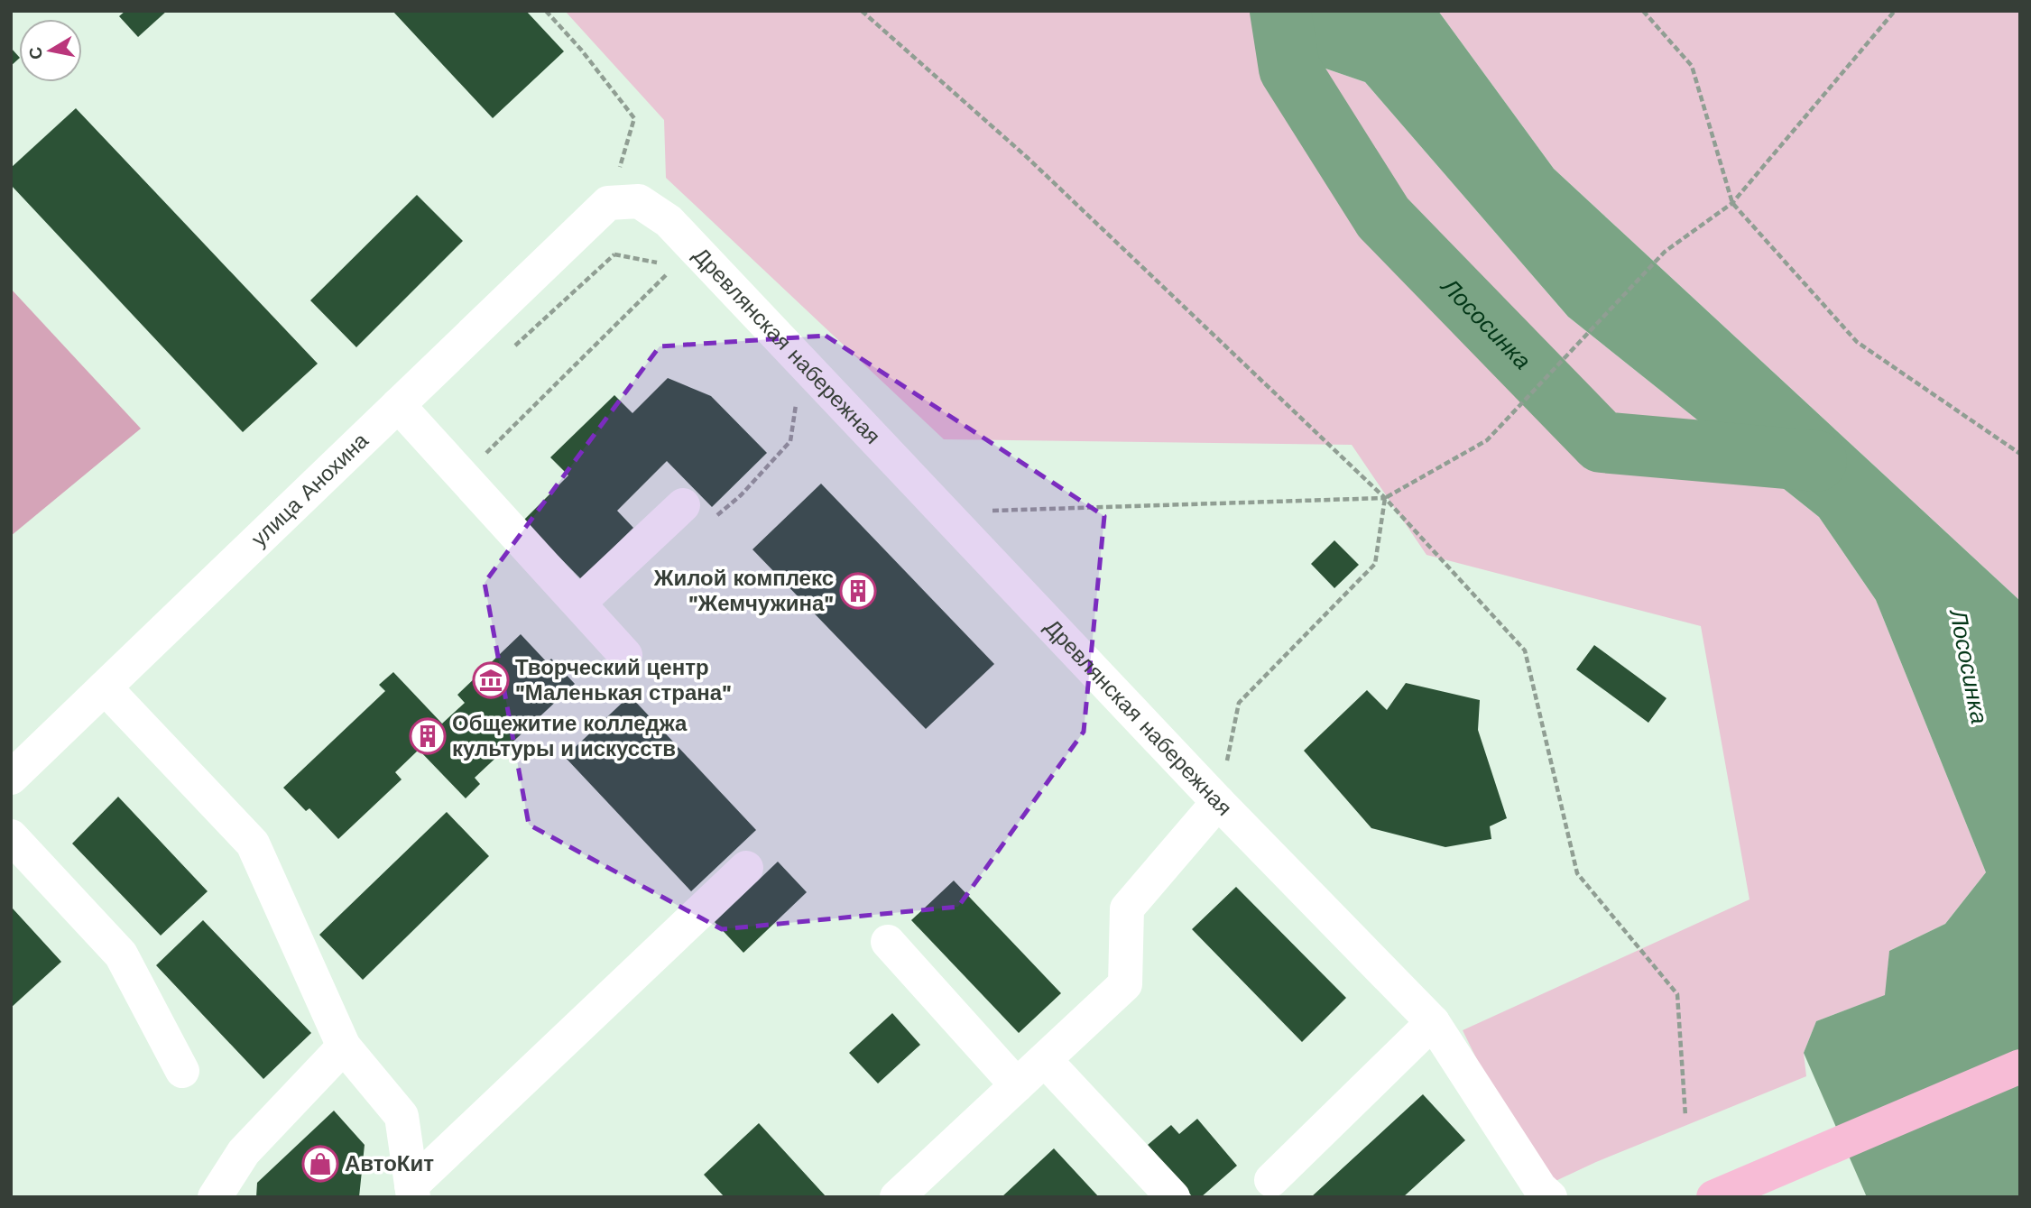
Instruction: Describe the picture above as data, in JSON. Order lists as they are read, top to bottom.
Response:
{
  "streets": {
    "street": ["Древлянская набережная", "улица Анохина"]
  },
  "crossings": [
    ["Древлянская набережная", "улица Анохина"]
  ],
  "water": ["Лососинка"],
  "places": {
    "building": ["Жилой комплекс \"Жемчужина\"", "Общежитие колледжа культуры и искусств"],
    "museum": ["Творческий центр \"Маленькая страна\""],
    "shop": ["АвтоКит"]
  },
  "north": "left"
}
